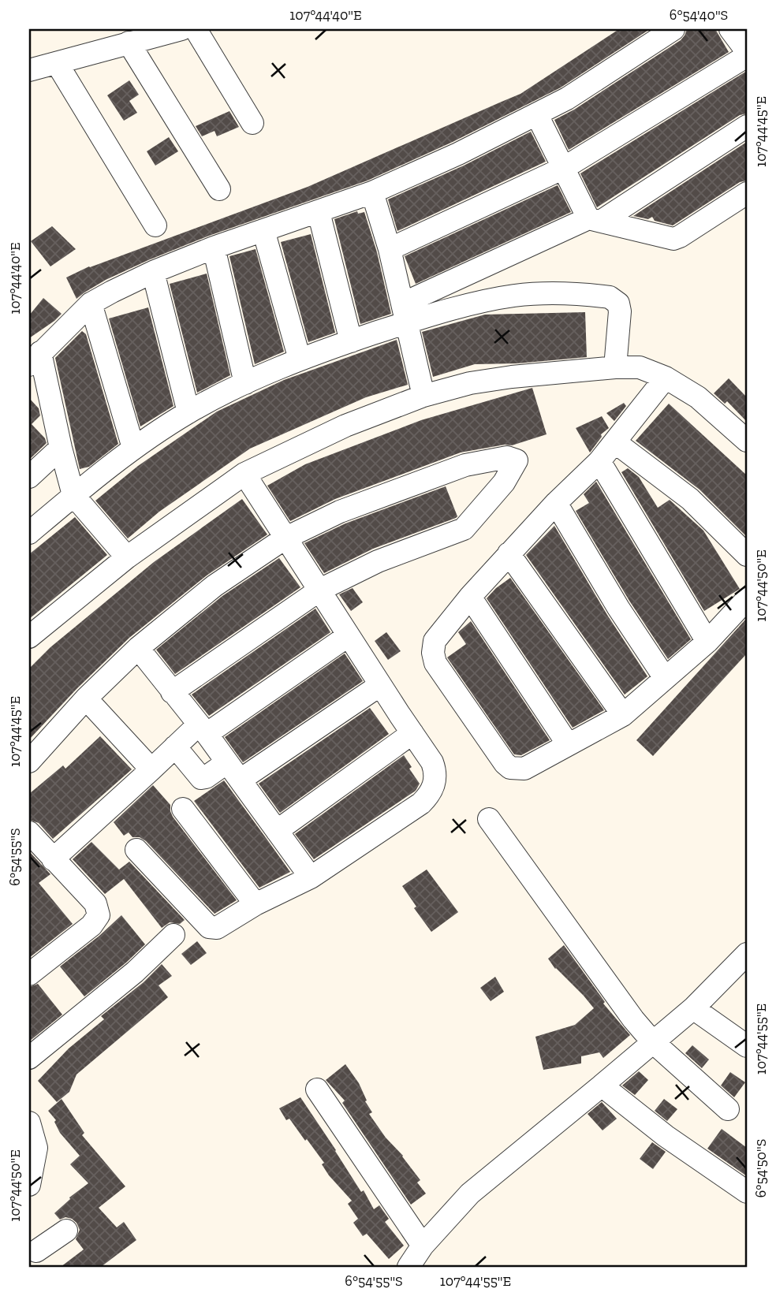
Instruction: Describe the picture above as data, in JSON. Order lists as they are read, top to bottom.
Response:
{
  "coordinates": [
    "107°44'40\"E",
    "6°54'40\"S",
    "107°44'45\"E",
    "107°44'50\"E",
    "6°54'55\"S",
    "107°44'55\"E",
    "6°54'50\"S"
  ]
}
